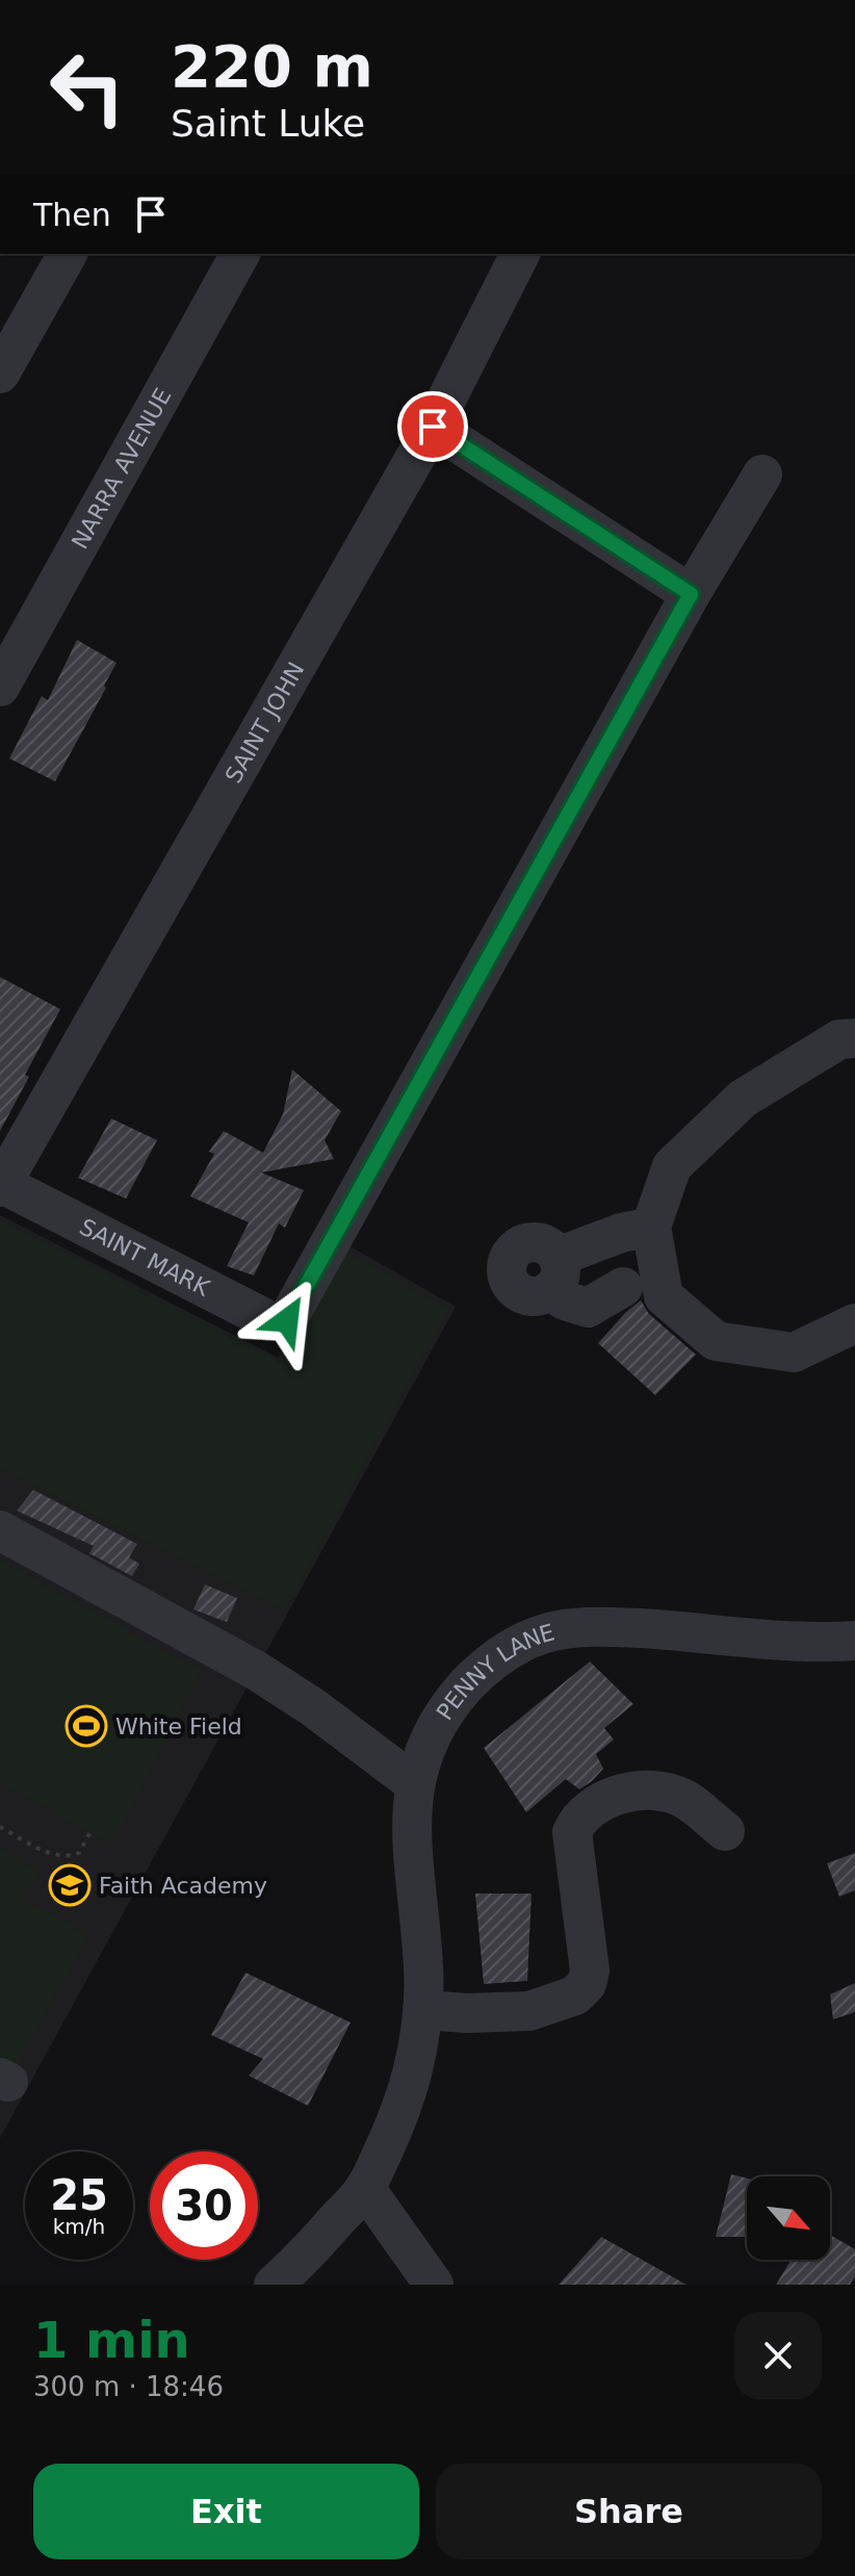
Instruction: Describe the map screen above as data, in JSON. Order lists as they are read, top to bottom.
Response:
{
  "streets": {
    "street": [
      "NARRA AVENUE",
      "SAINT JOHN",
      "SAINT MARK",
      "PENNY LANE"
    ]
  },
  "crossings": [
    ["SAINT JOHN", "SAINT MARK"]
  ],
  "places": {
    "sports": ["White Field"],
    "school or university": ["Faith Academy"]
  },
  "north": "bottom right",
  "page": {
    "turn": ["220 m", "Saint Luke"],
    "then": "Then",
    "speed": "25 km/h",
    "limit": "30",
    "heading": ["1 min", "300 m · 18:46"],
    "buttons": ["Exit", "Share"]
  }
}
